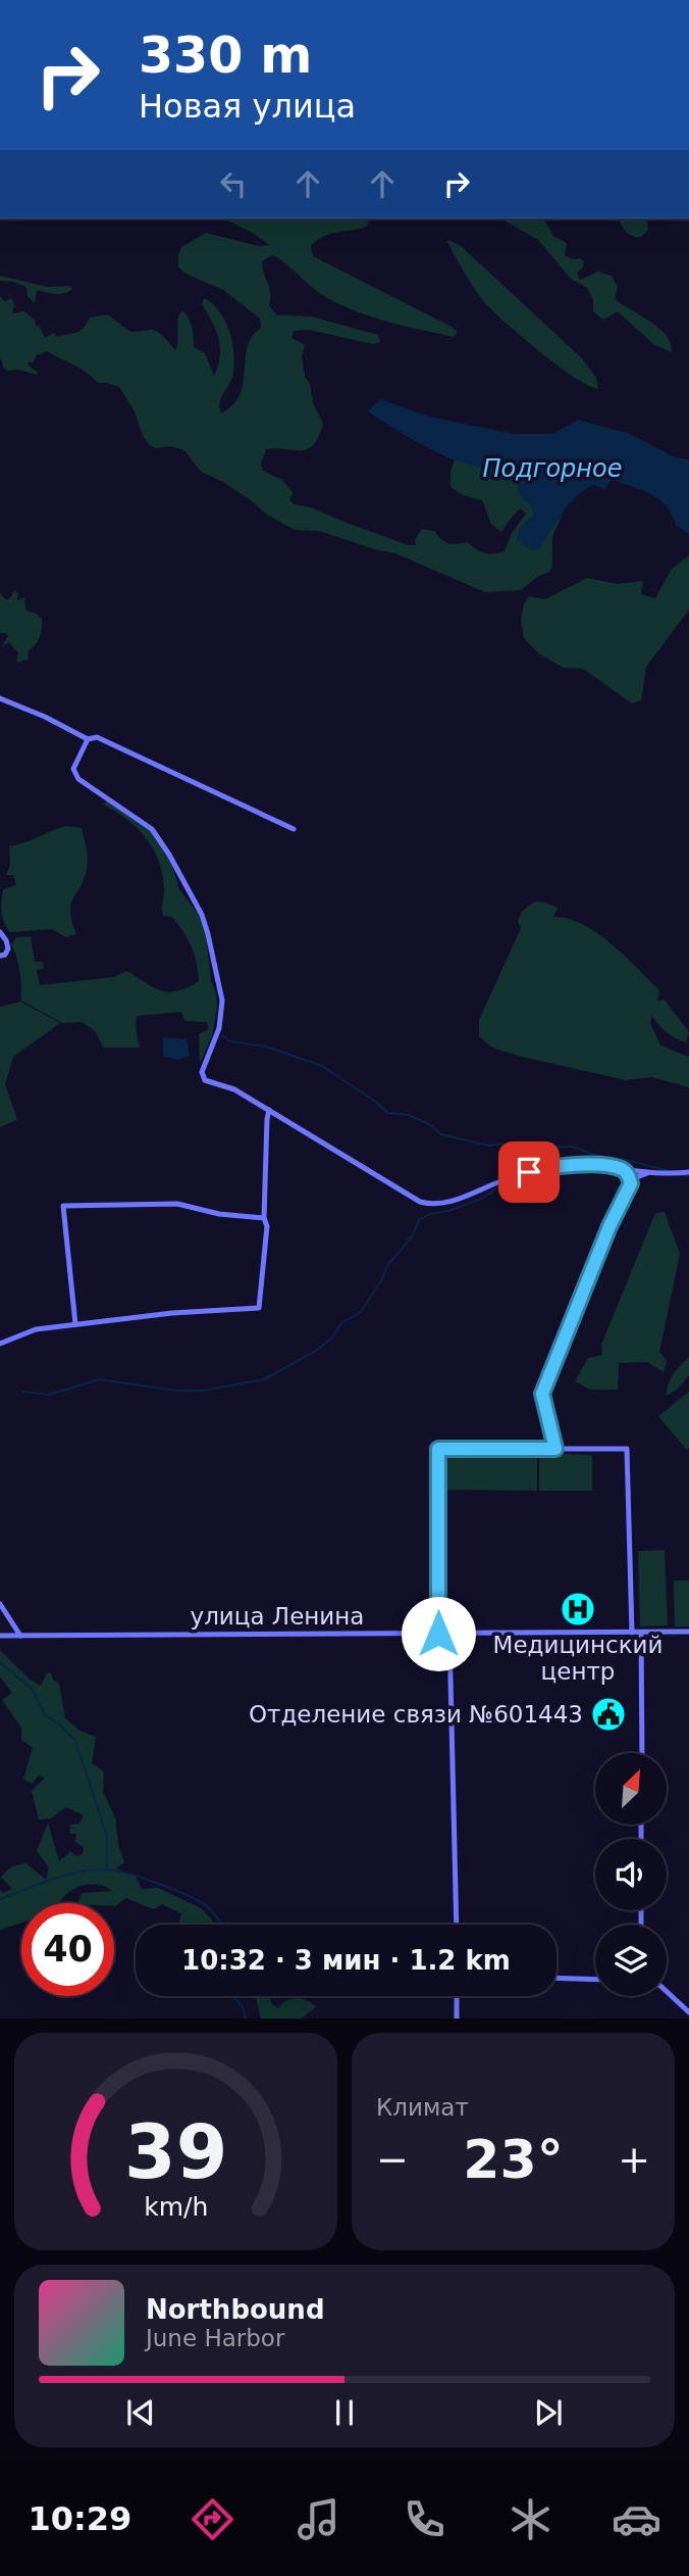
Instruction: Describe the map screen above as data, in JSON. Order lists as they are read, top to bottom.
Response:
{
  "streets": {
    "street": ["улица Ленина"]
  },
  "water": ["Подгорное"],
  "places": {
    "hospital": ["Медицинский центр"],
    "public building": ["Отделение связи №601443"]
  },
  "north": "top right",
  "page": {
    "turn": ["330 m", "Новая улица"],
    "limit": "40",
    "trip": "10:32 · 3 мин · 1.2 km",
    "tile": "Климат",
    "heat": ["−", "23°", "+"],
    "song": ["Northbound", "June Harbor"],
    "tabs": "10:29",
    "gauge": ["39", "km/h"]
  }
}
